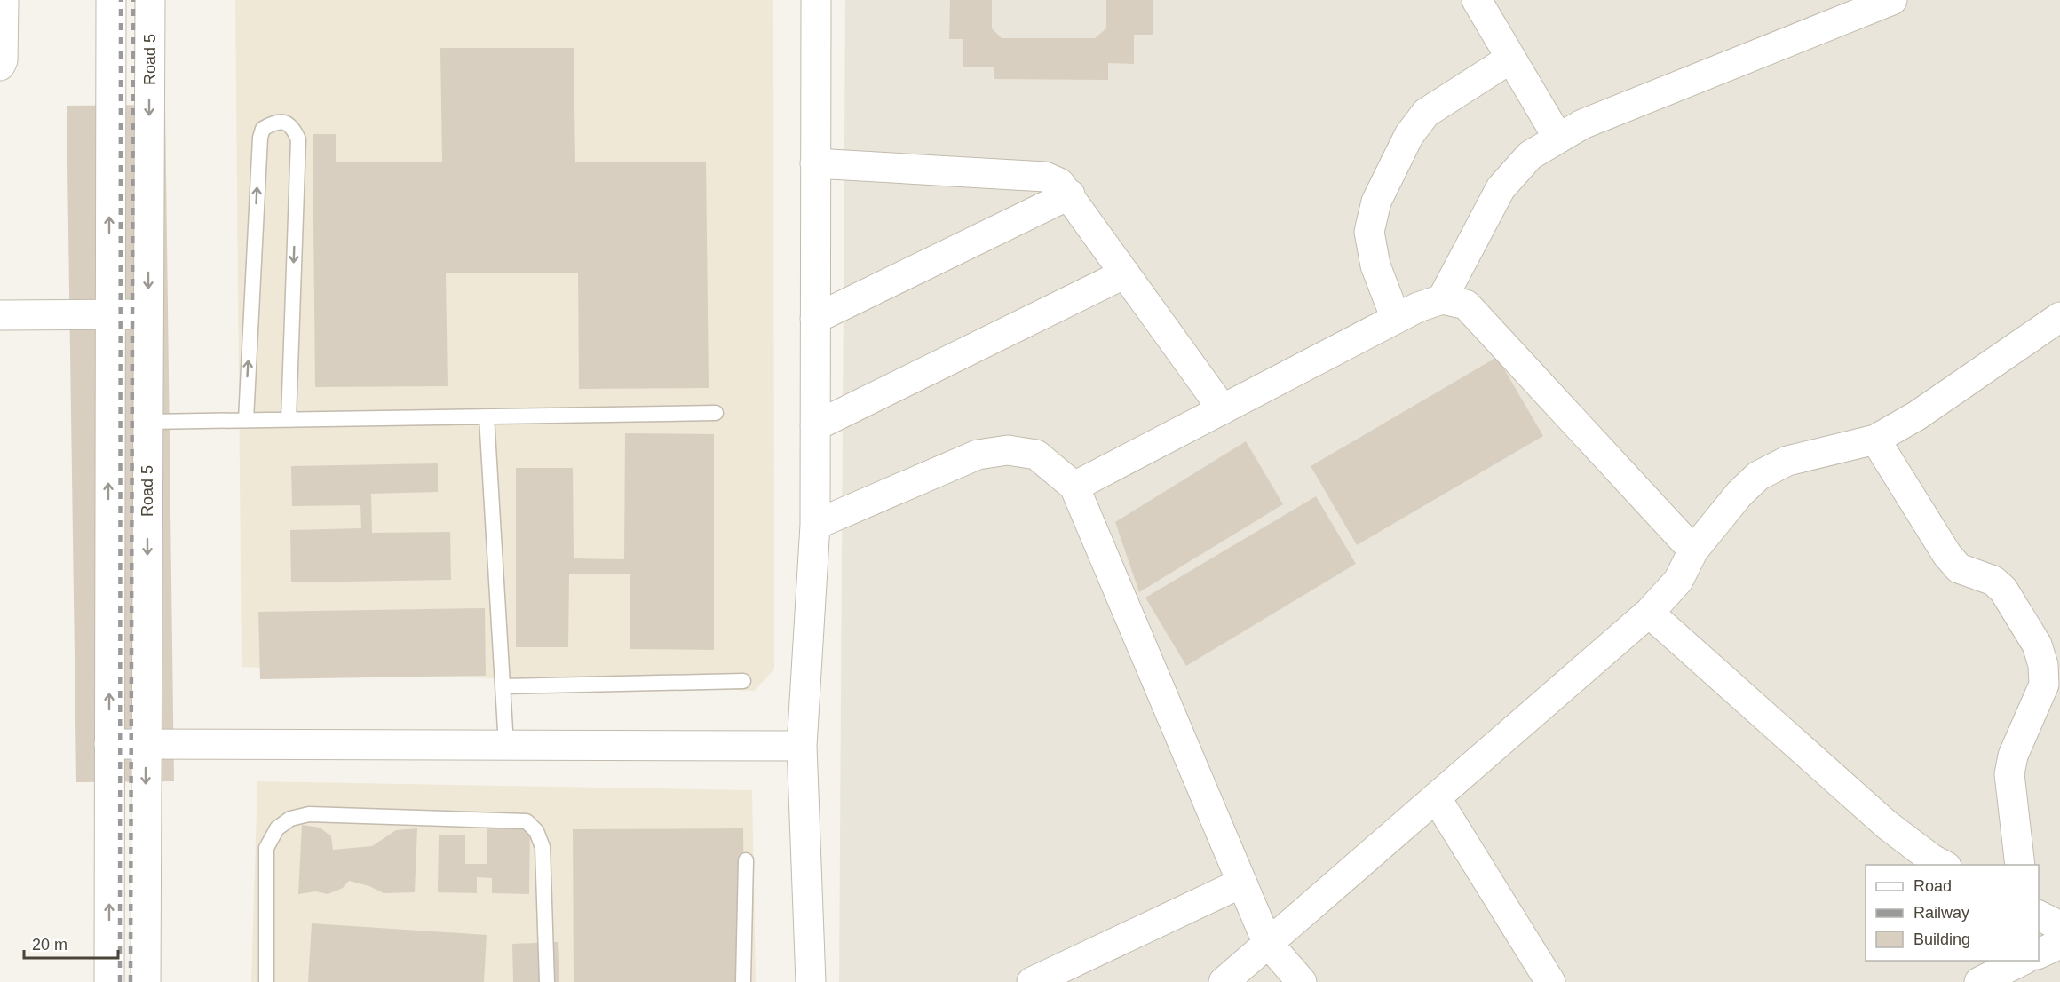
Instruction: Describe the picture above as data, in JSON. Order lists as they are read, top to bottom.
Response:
{
  "streets": {
    "street": ["Road 5"]
  },
  "legend": ["Road", "Railway", "Building"],
  "scale_bar": "20 m"
}
